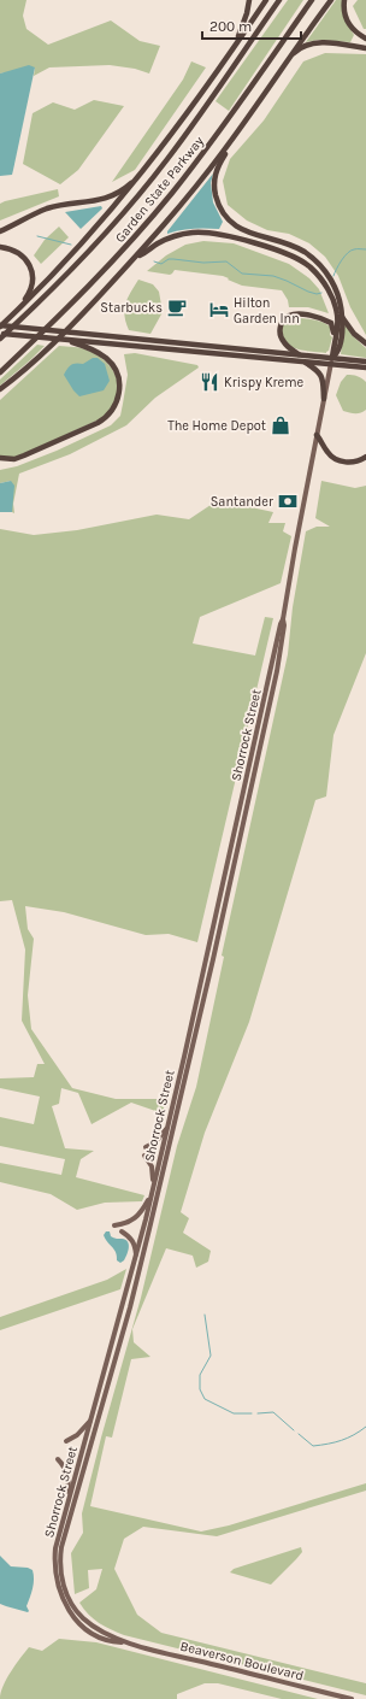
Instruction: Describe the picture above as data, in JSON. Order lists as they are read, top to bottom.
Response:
{
  "streets": {
    "highway": ["Garden State Parkway"],
    "main road": ["Shorrock Street", "Beaverson Boulevard"]
  },
  "crossings": [
    ["Shorrock Street", "Beaverson Boulevard"]
  ],
  "places": {
    "cafe": ["Starbucks"],
    "hotel": ["Hilton Garden Inn"],
    "restaurant": ["Krispy Kreme"],
    "shop": ["The Home Depot"],
    "bank": ["Santander"]
  },
  "scale_bar": "200 m"
}
